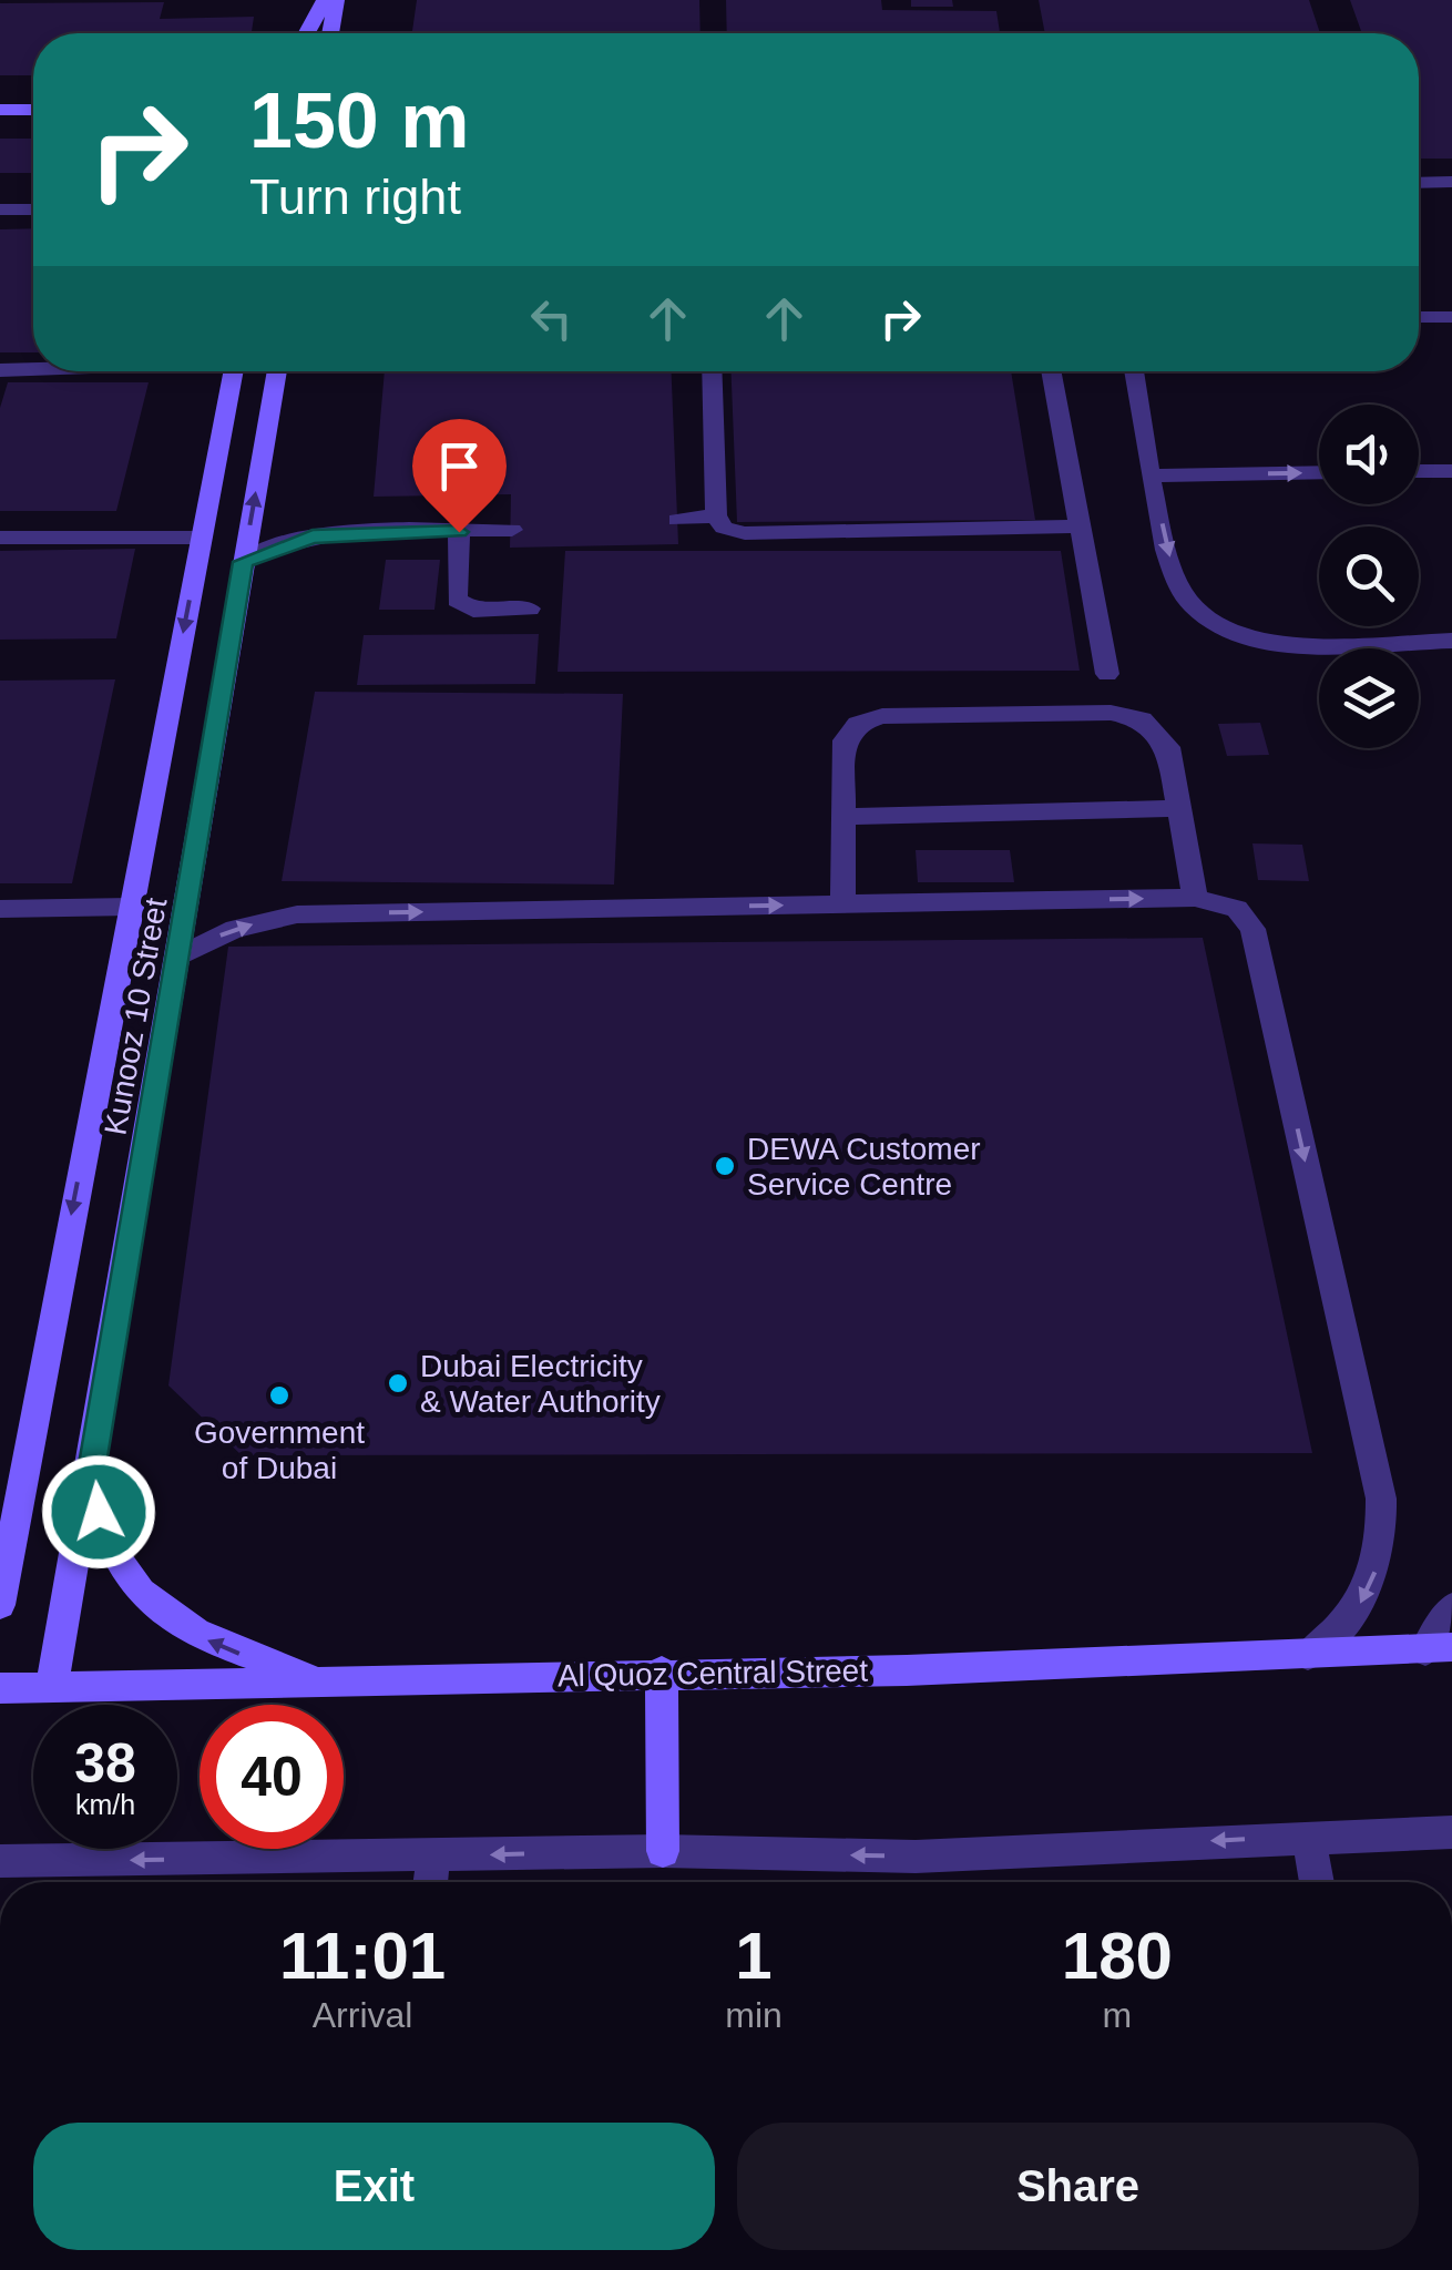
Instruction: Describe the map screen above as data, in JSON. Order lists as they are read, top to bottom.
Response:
{
  "streets": {
    "street": ["Kunooz 10 Street", "Al Quoz Central Street"]
  },
  "crossings": [
    ["Kunooz 10 Street", "Al Quoz Central Street"]
  ],
  "places": ["DEWA Customer Service Centre", "Dubai Electricity & Water Authority", "Government of Dubai"],
  "page": {
    "turn": ["150 m", "Turn right"],
    "speed": "38 km/h",
    "limit": "40",
    "eta": [
      "11:01",
      "Arrival",
      "1",
      "min",
      "180",
      "m"
    ],
    "buttons": ["Exit", "Share"]
  }
}
